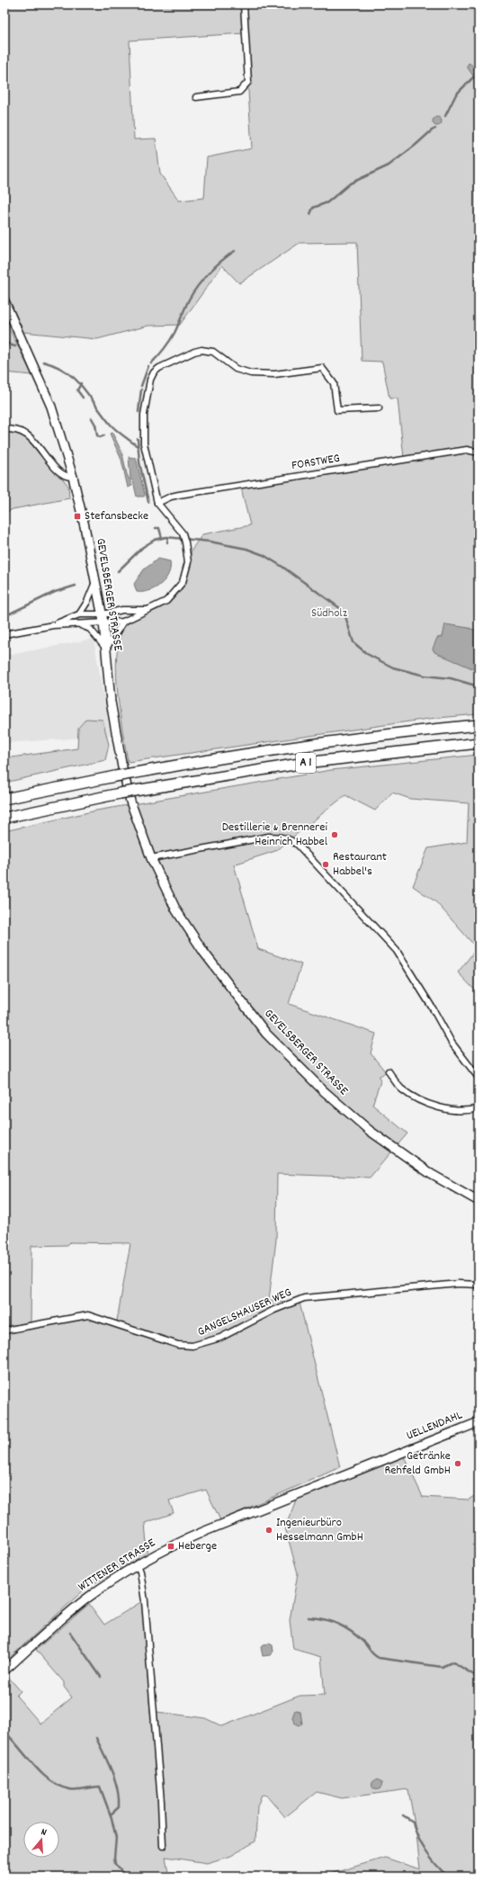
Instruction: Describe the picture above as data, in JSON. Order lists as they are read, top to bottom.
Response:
{
  "streets": {
    "highway": ["A 1"],
    "main road": ["GEVELSBERGER STRASSE", "UELLENDAHL", "WITTENER STRASSE"],
    "street": ["FORSTWEG", "GANGELSHAUSER WEG"]
  },
  "crossings": [
    ["UELLENDAHL", "WITTENER STRASSE"]
  ],
  "parks": ["Südholz"],
  "places": {
    "transit": ["Stefansbecke", "Heberge"],
    "other": [
      "Destillerie & Brennerei Heinrich Habbel",
      "Restaurant Habbel's",
      "Getränke Rehfeld GmbH",
      "Ingenieurbüro Hesselmann GmbH"
    ]
  },
  "north": "top"
}
